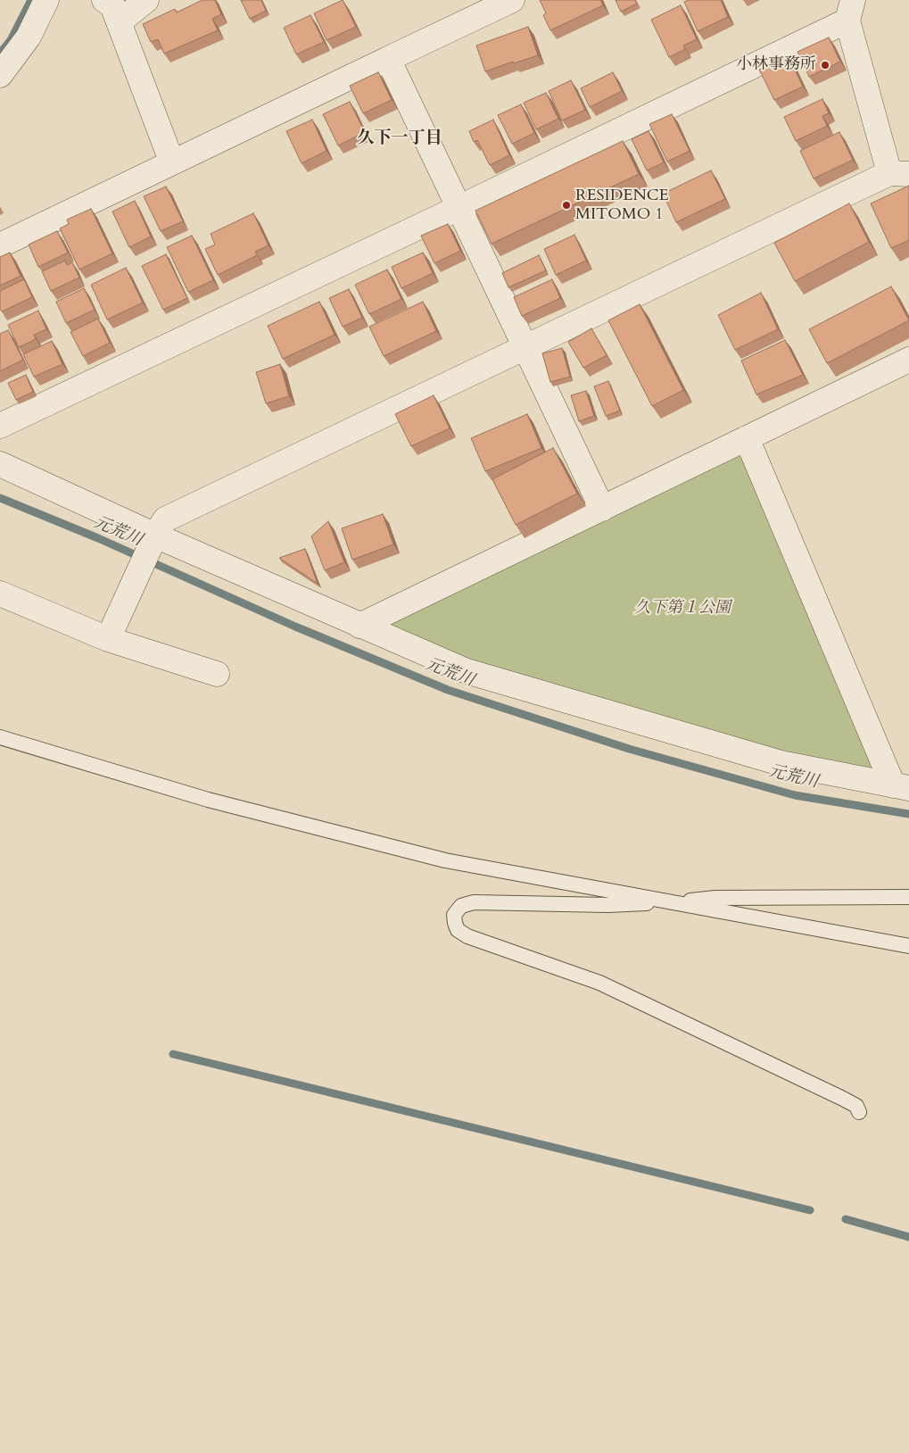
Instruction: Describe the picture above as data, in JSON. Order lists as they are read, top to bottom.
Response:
{
  "districts": ["久下一丁目"],
  "water": ["元荒川"],
  "parks": ["久下第１公園"],
  "places": ["小林事務所", "RESIDENCE MITOMO 1"]
}
